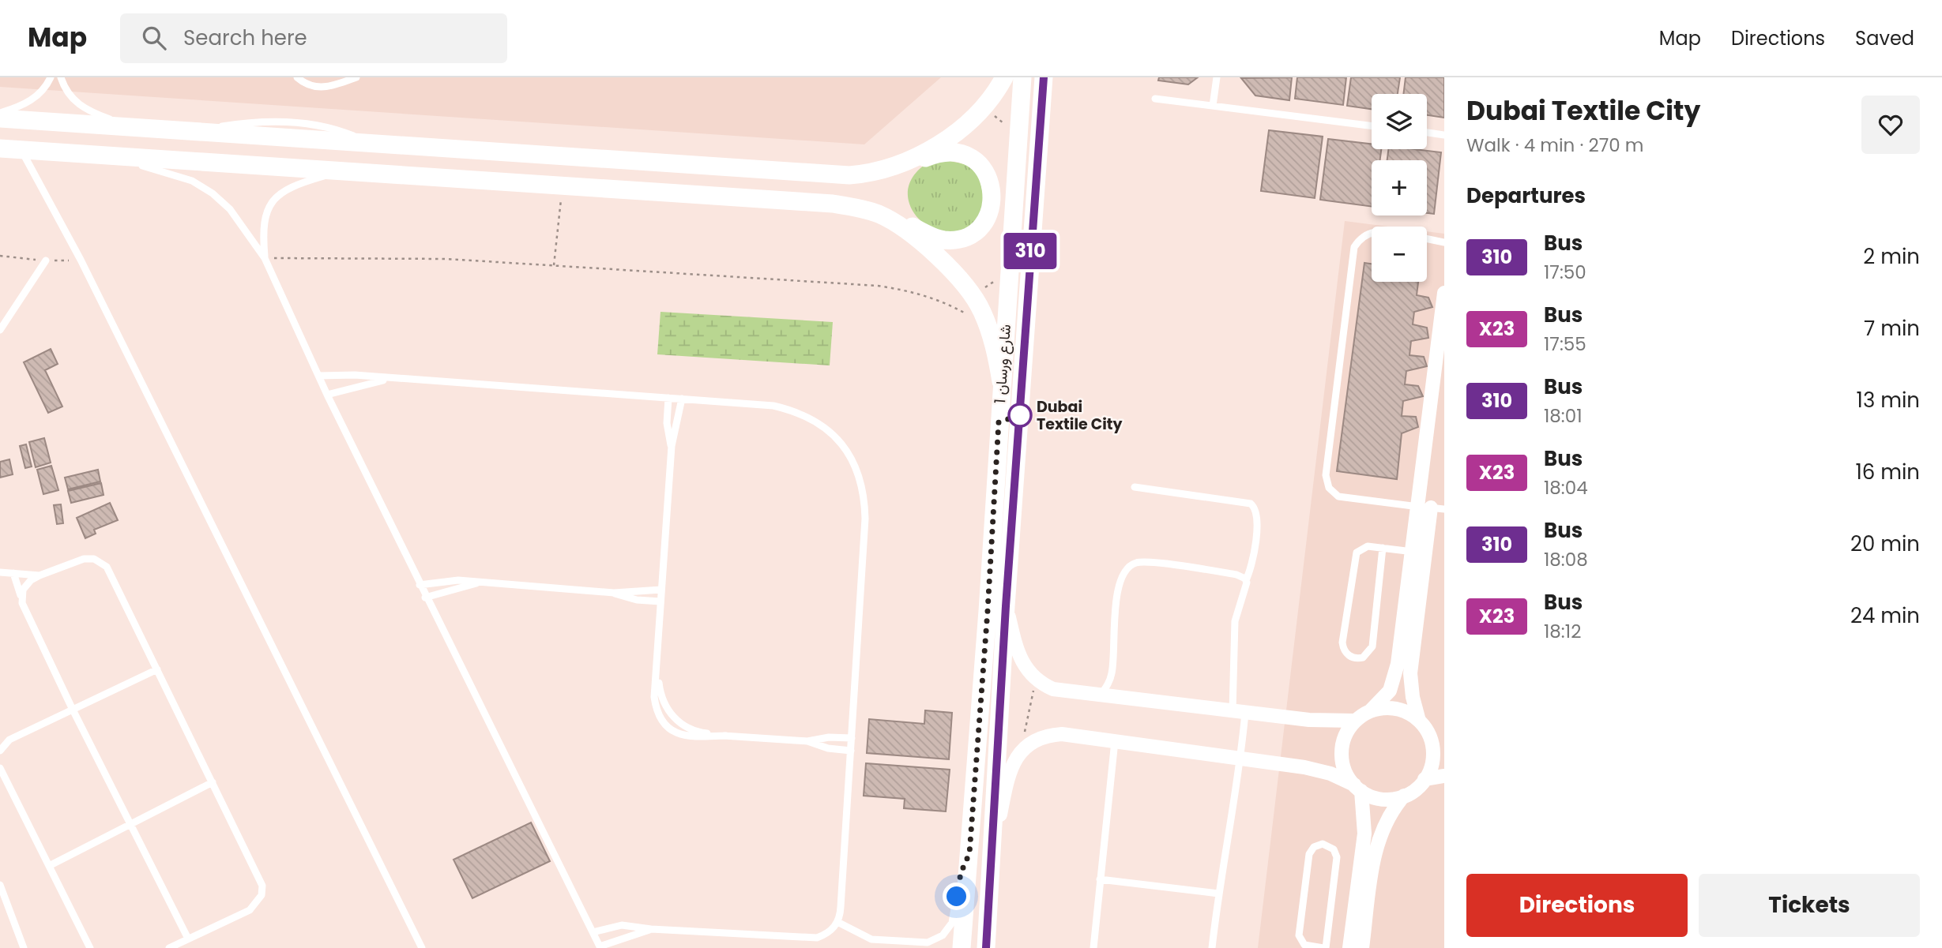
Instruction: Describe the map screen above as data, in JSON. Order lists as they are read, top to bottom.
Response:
{
  "streets": {
    "street": ["شارع ورسان 1"]
  },
  "places": ["Dubai Textile City"],
  "lines": ["bus line 310"],
  "page": {
    "header": "Map",
    "search": "Search here",
    "nav": ["Map", "Directions", "Saved"],
    "on_map": "310",
    "heading": [
      ["Dubai Textile City", "Walk · 4 min · 270 m"],
      "Departures"
    ],
    "map_buttons": ["+", "−"],
    "list": [
      {
        "mark": "310",
        "name": "Bus",
        "note": "17:50",
        "value": "2 min"
      },
      {
        "mark": "X23",
        "name": "Bus",
        "note": "17:55",
        "value": "7 min"
      },
      {
        "mark": "310",
        "name": "Bus",
        "note": "18:01",
        "value": "13 min"
      },
      {
        "mark": "X23",
        "name": "Bus",
        "note": "18:04",
        "value": "16 min"
      },
      {
        "mark": "310",
        "name": "Bus",
        "note": "18:08",
        "value": "20 min"
      },
      {
        "mark": "X23",
        "name": "Bus",
        "note": "18:12",
        "value": "24 min"
      }
    ],
    "buttons": ["Directions", "Tickets"]
  }
}
